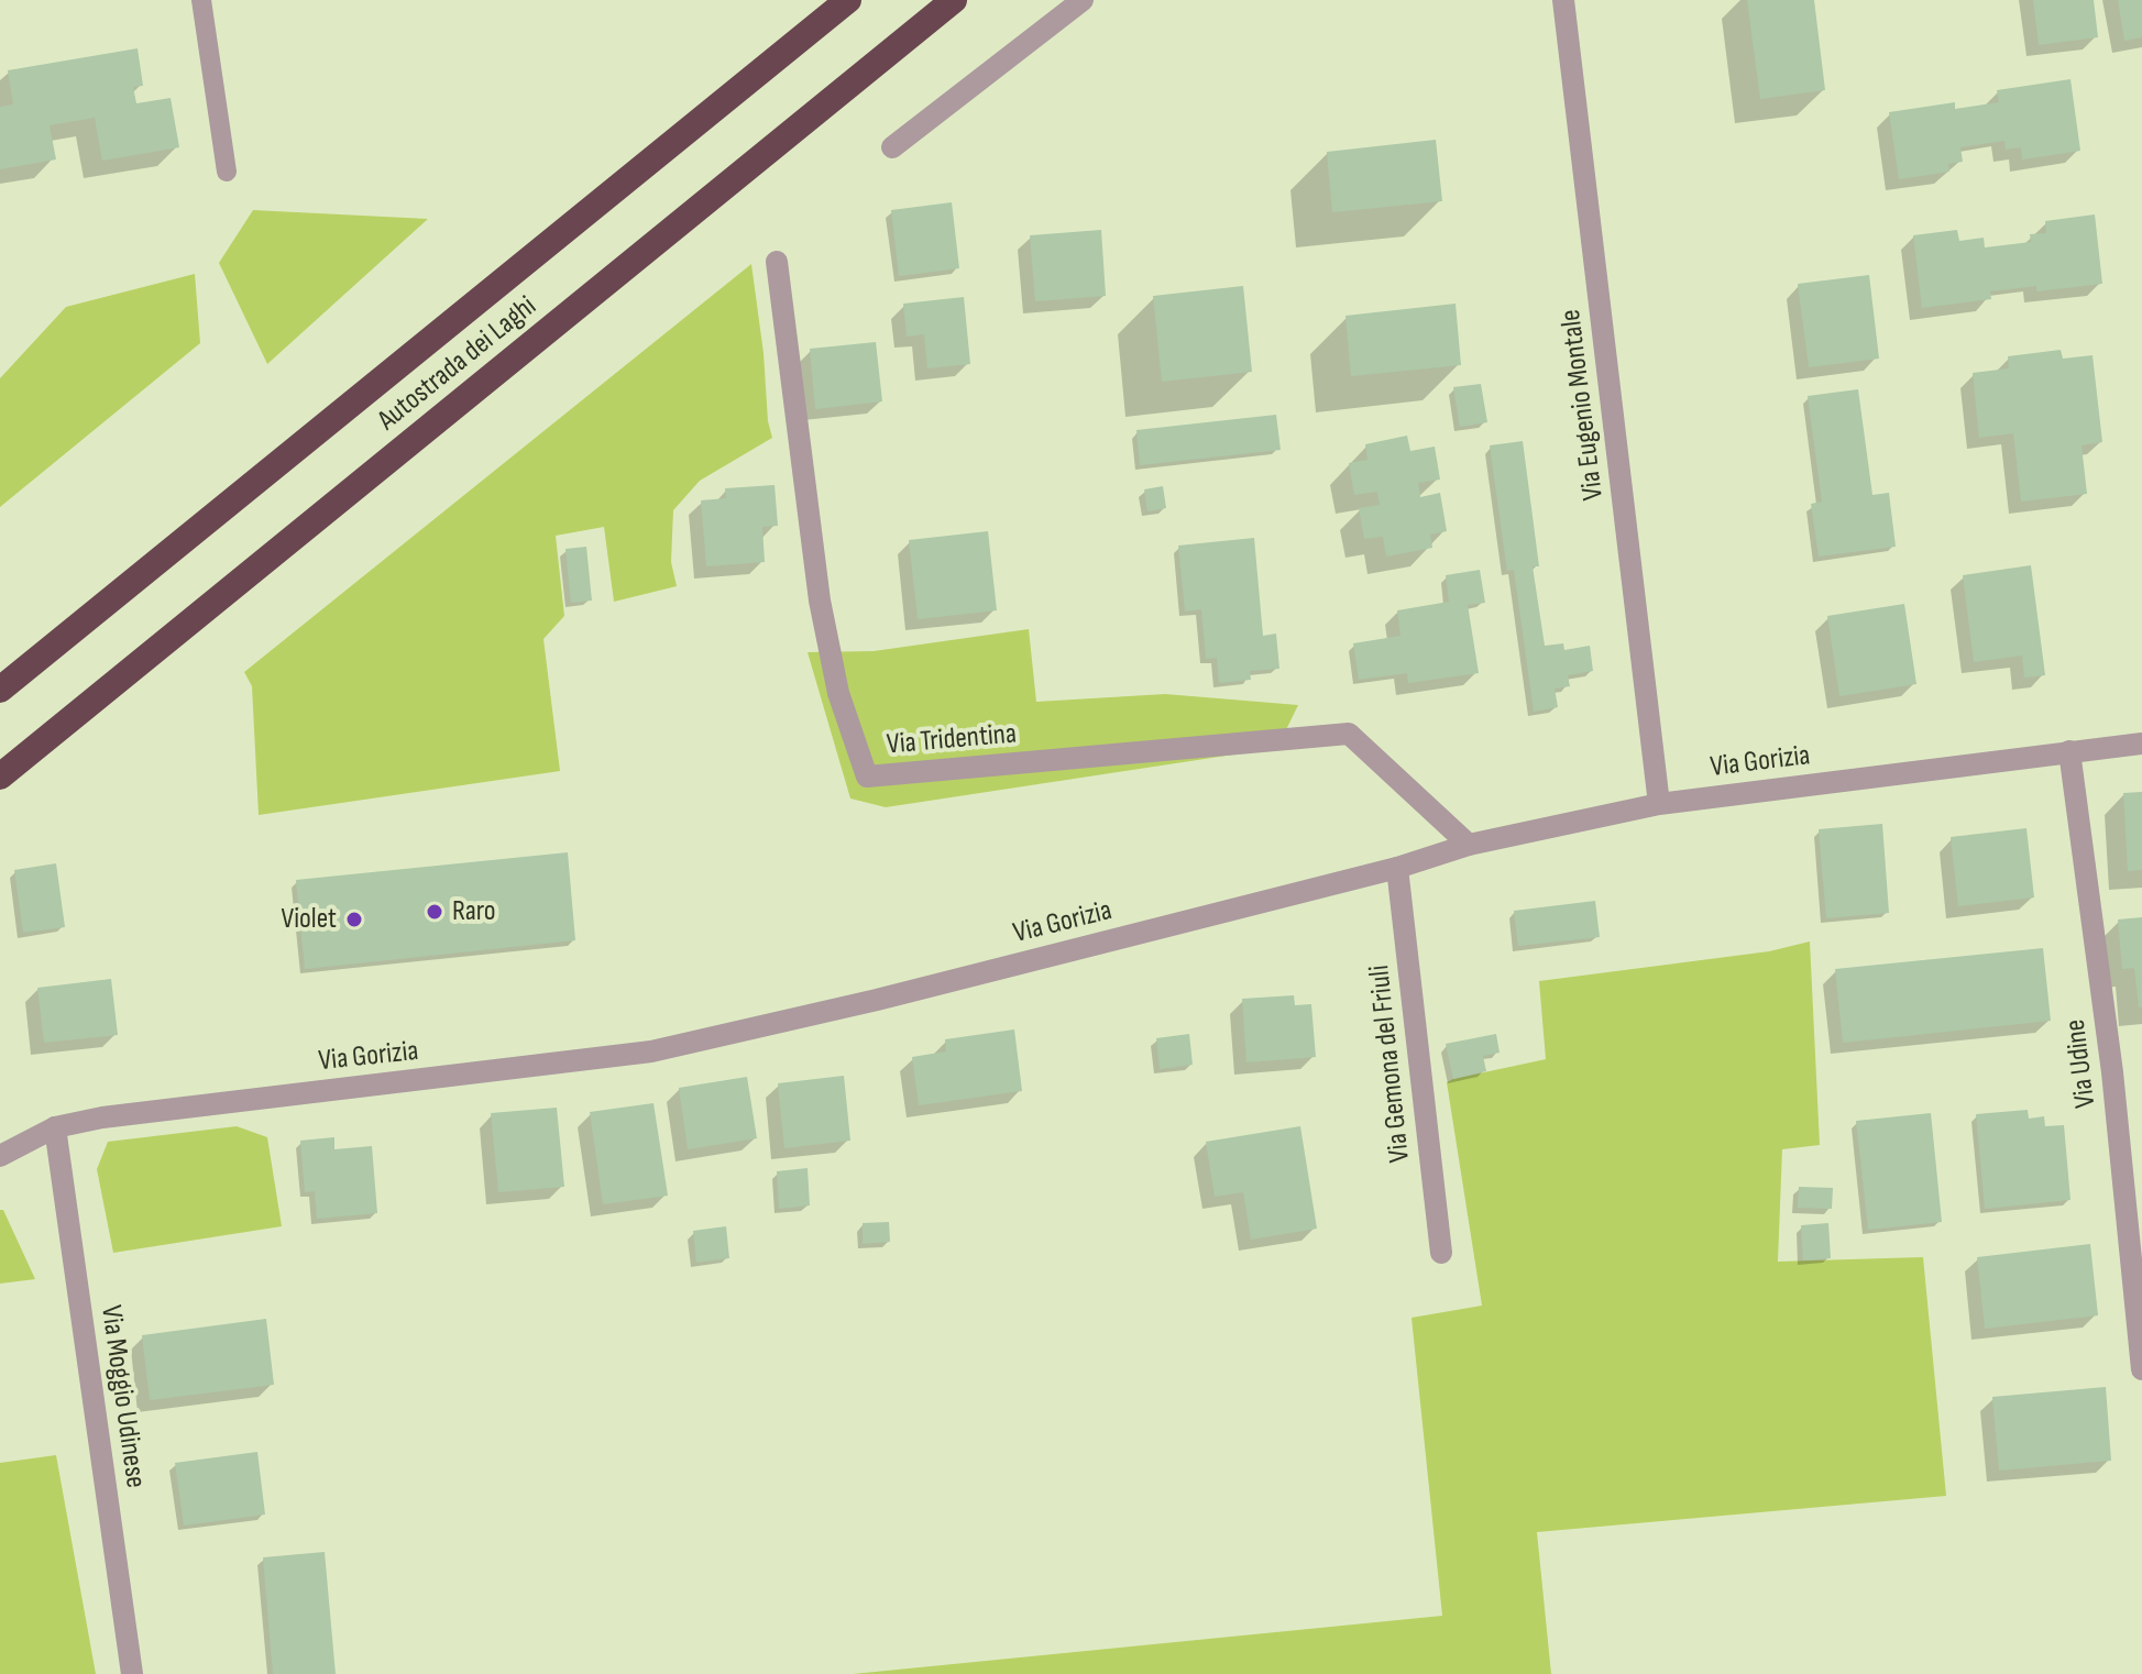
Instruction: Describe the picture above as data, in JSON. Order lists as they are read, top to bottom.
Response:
{
  "streets": {
    "highway": ["Autostrada dei Laghi"],
    "street": [
      "Via Eugenio Montale",
      "Via Tridentina",
      "Via Gorizia",
      "Via Gemona del Friuli",
      "Via Udine",
      "Via Moggio Udinese"
    ]
  },
  "crossings": [
    ["Via Eugenio Montale", "Via Gorizia"],
    ["Via Tridentina", "Via Gorizia"],
    ["Via Gorizia", "Via Gemona del Friuli"],
    ["Via Gorizia", "Via Udine"],
    ["Via Gorizia", "Via Moggio Udinese"]
  ],
  "places": ["Raro", "Violet"]
}
